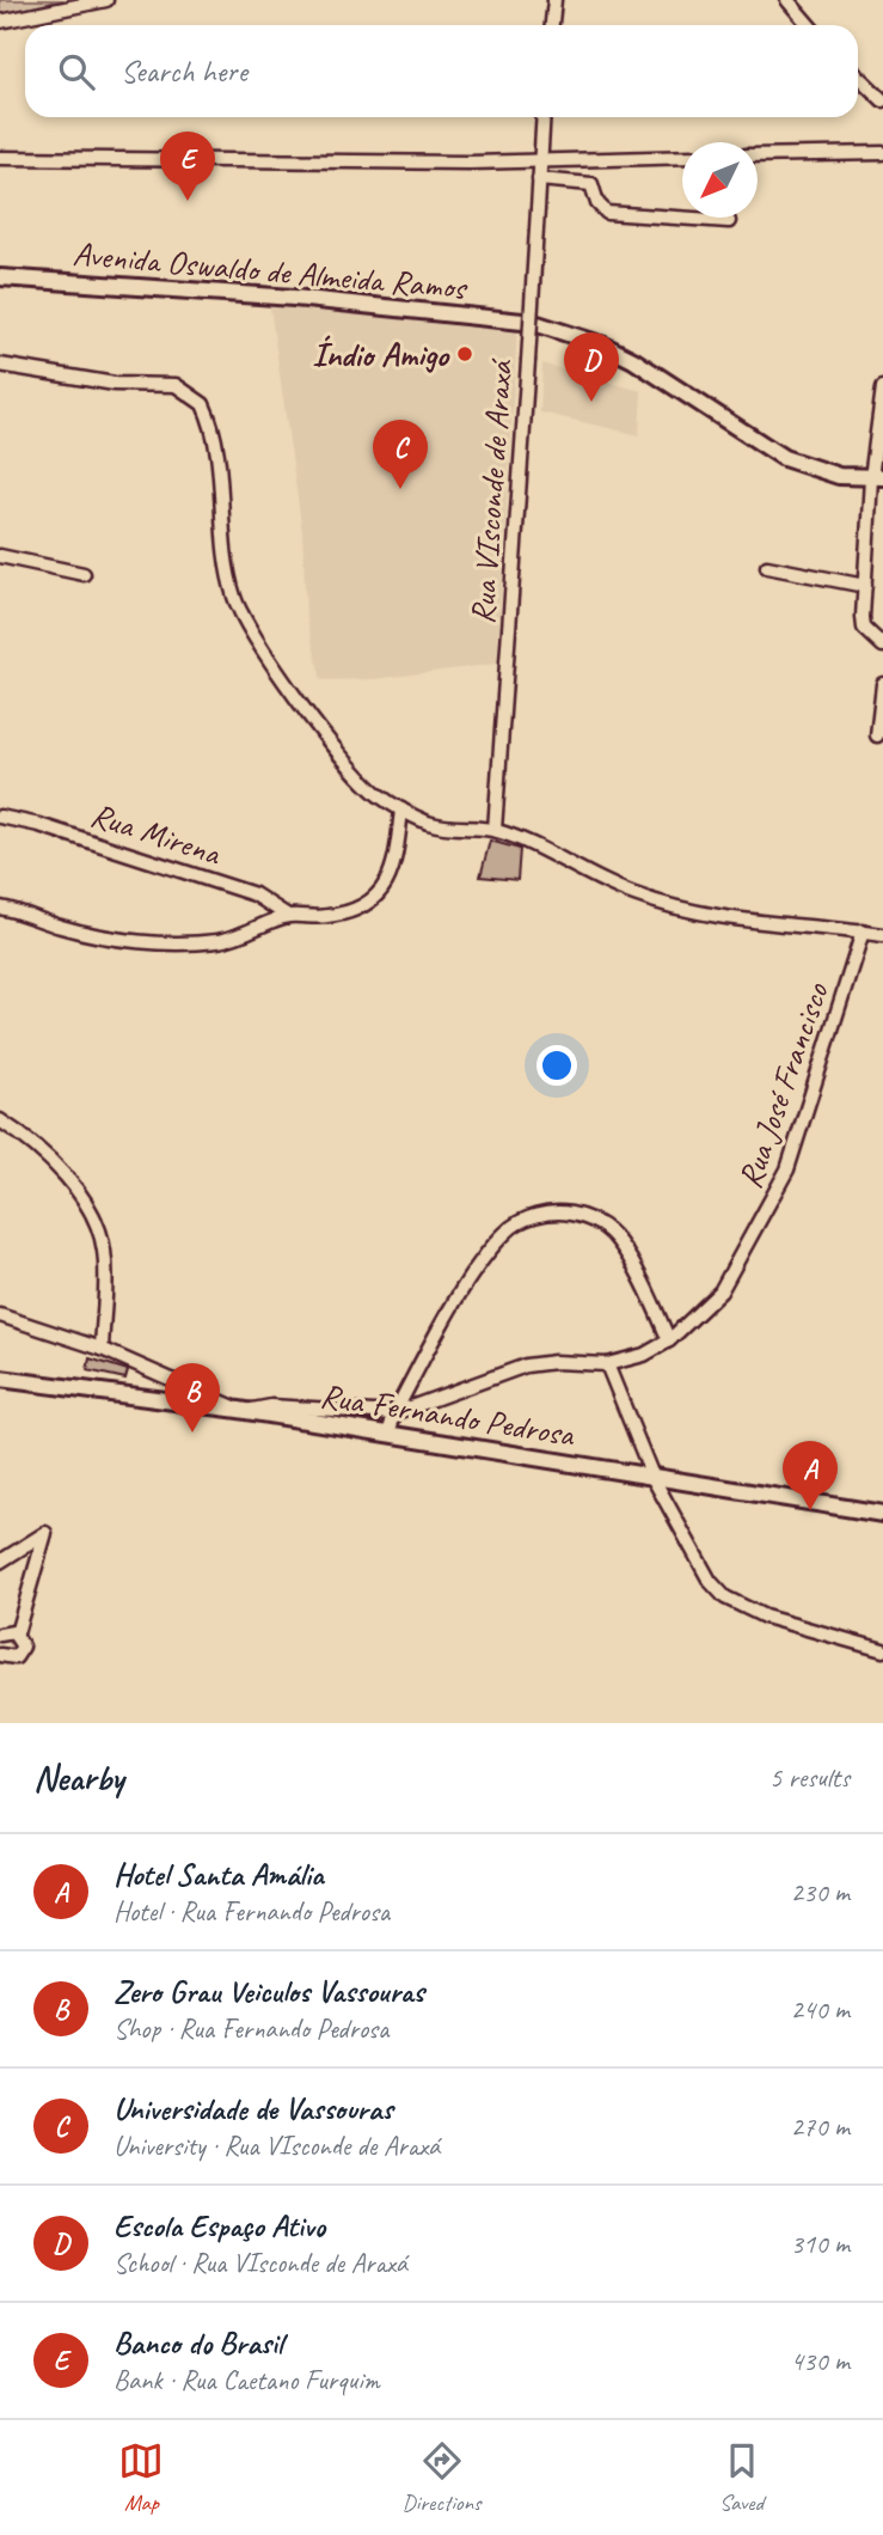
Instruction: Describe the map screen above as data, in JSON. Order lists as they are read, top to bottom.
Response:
{
  "streets": {
    "street": [
      "Avenida Oswaldo de Almeida Ramos",
      "Rua VIsconde de Araxá",
      "Rua Mirena",
      "Rua José Francisco",
      "Rua Fernando Pedrosa"
    ]
  },
  "crossings": [
    ["Rua José Francisco", "Rua Fernando Pedrosa"]
  ],
  "places": ["Índio Amigo"],
  "north": "bottom left",
  "page": {
    "search": "Search here",
    "pins": [
      "E",
      "D",
      "C",
      "B",
      "A"
    ],
    "heading": ["Nearby", "5 results"],
    "list": [
      {
        "mark": "A",
        "name": "Hotel Santa Amália",
        "note": "Hotel · Rua Fernando Pedrosa",
        "value": "230 m"
      },
      {
        "mark": "B",
        "name": "Zero Grau Veiculos Vassouras",
        "note": "Shop · Rua Fernando Pedrosa",
        "value": "240 m"
      },
      {
        "mark": "C",
        "name": "Universidade de Vassouras",
        "note": "University · Rua VIsconde de Araxá",
        "value": "270 m"
      },
      {
        "mark": "D",
        "name": "Escola Espaço Ativo",
        "note": "School · Rua VIsconde de Araxá",
        "value": "310 m"
      },
      {
        "mark": "E",
        "name": "Banco do Brasil",
        "note": "Bank · Rua Caetano Furquim",
        "value": "430 m"
      }
    ],
    "nav": ["Map", "Directions", "Saved"]
  }
}
